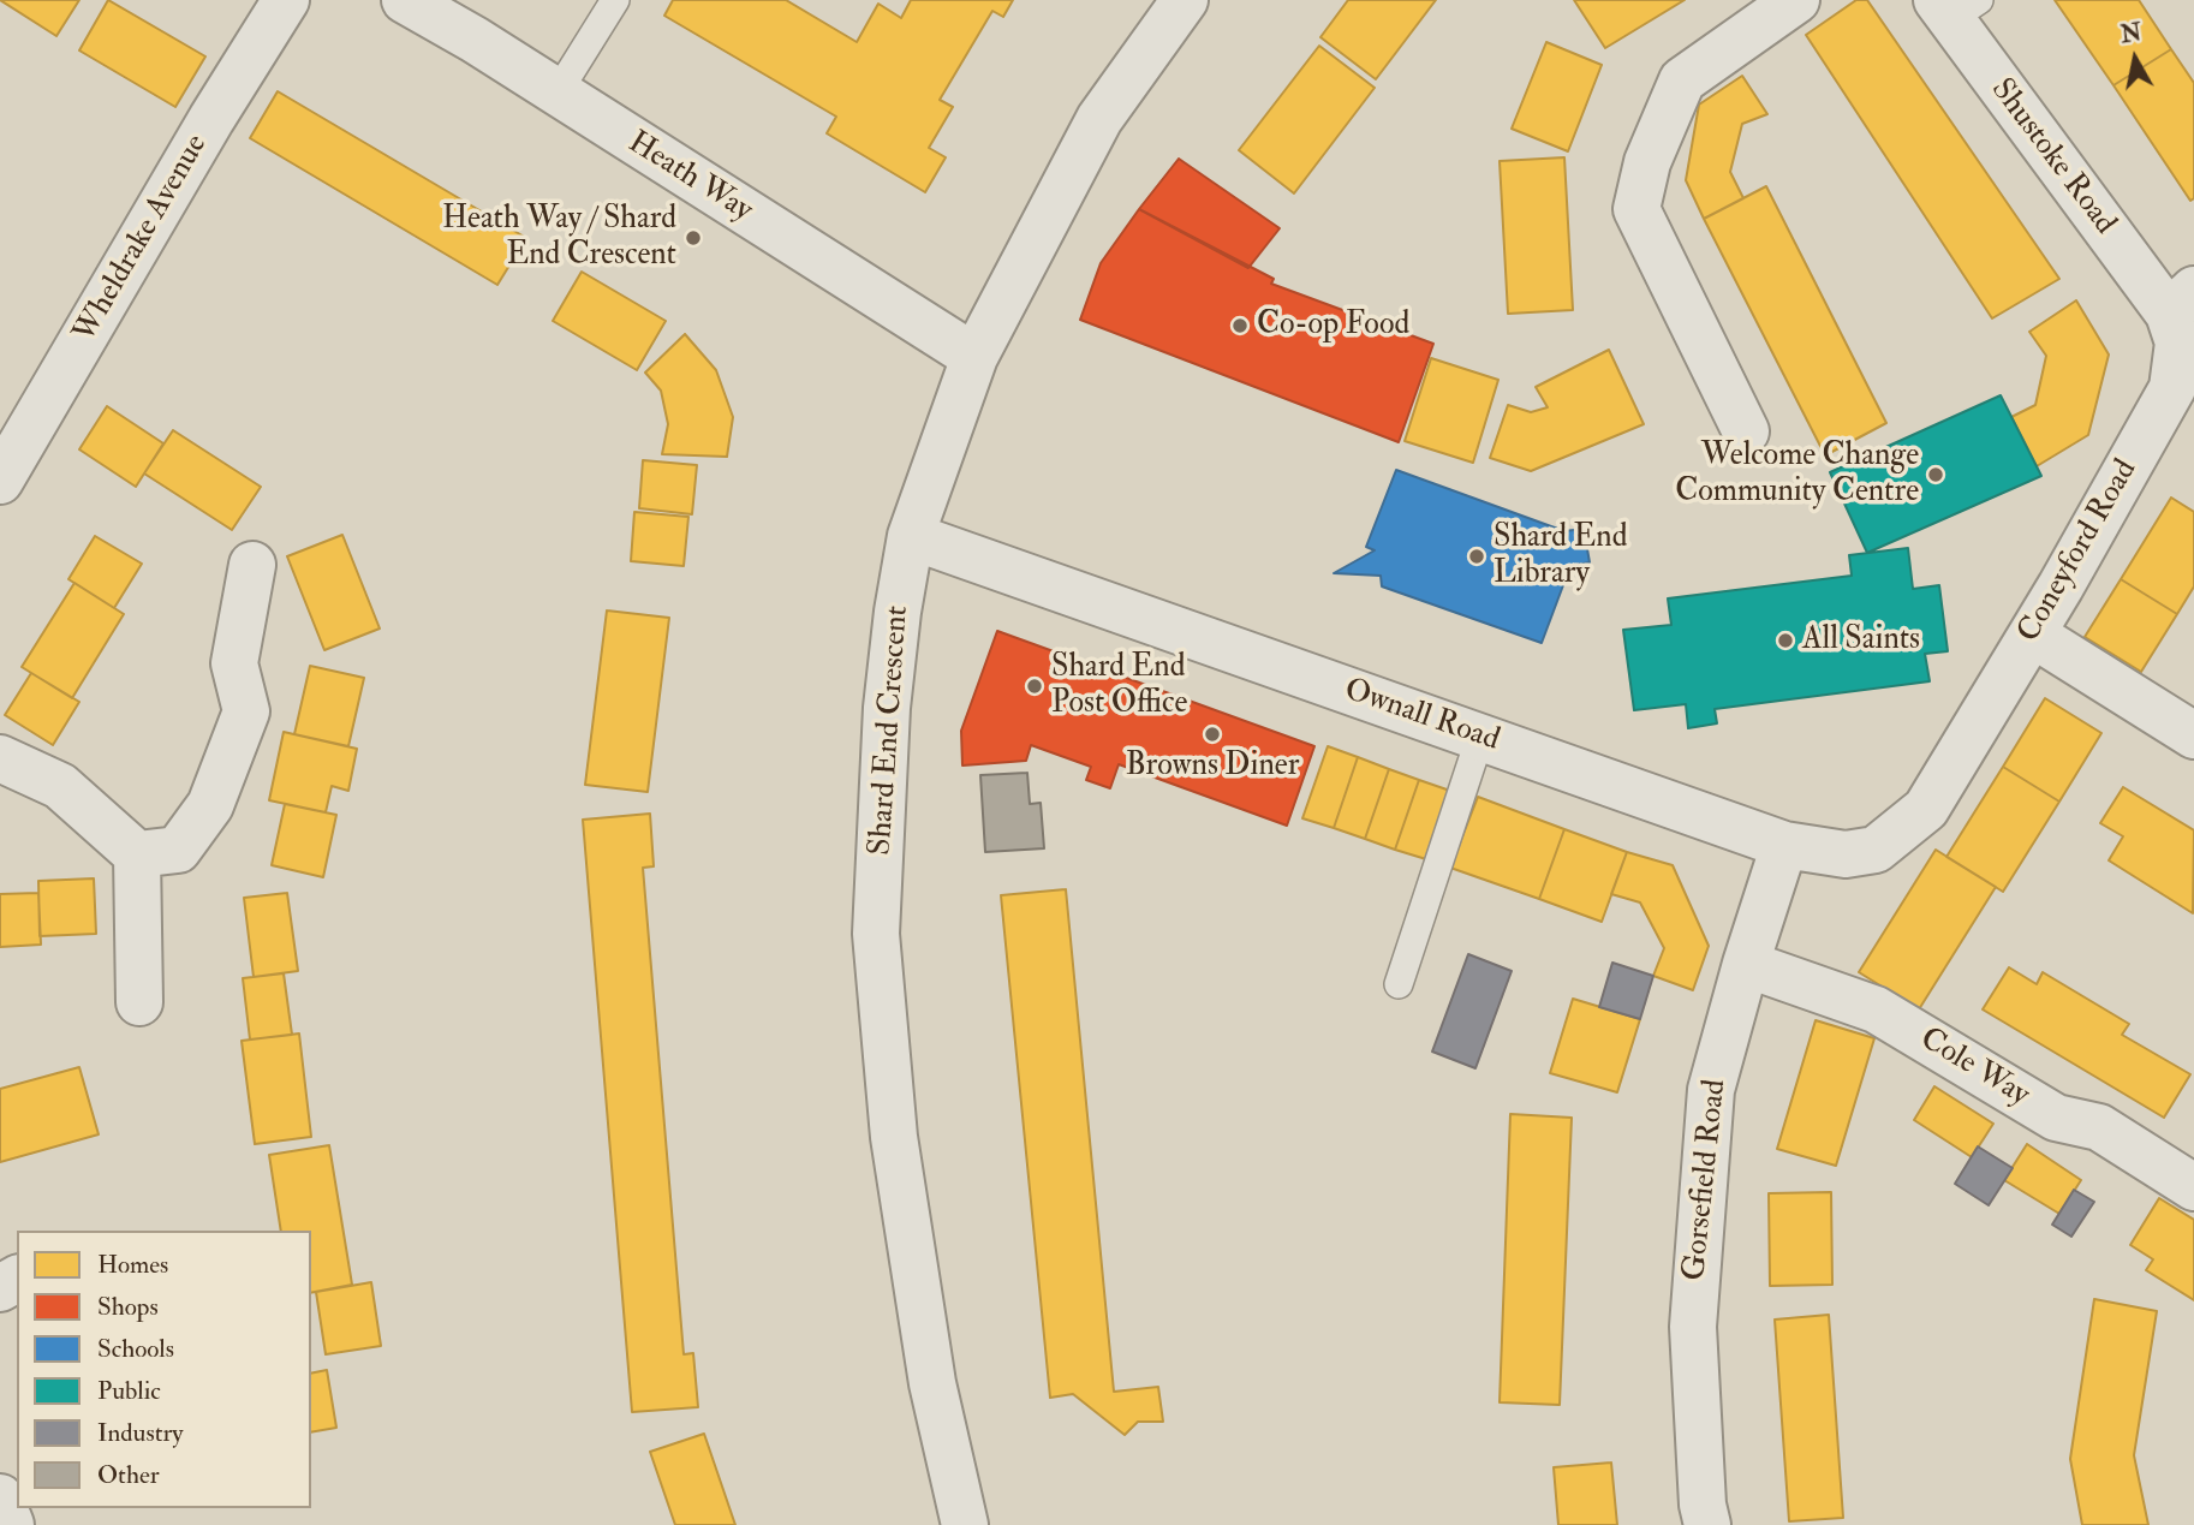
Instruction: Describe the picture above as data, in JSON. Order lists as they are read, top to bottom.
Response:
{
  "streets": {
    "street": [
      "Shustoke Road",
      "Heath Way",
      "Wheldrake Avenue",
      "Coneyford Road",
      "Ownall Road",
      "Shard End Crescent",
      "Cole Way",
      "Gorsefield Road"
    ]
  },
  "crossings": [
    ["Shustoke Road", "Coneyford Road"],
    ["Heath Way", "Shard End Crescent"],
    ["Coneyford Road", "Ownall Road"],
    ["Ownall Road", "Shard End Crescent"],
    ["Ownall Road", "Gorsefield Road"],
    ["Cole Way", "Gorsefield Road"]
  ],
  "places": [
    "Heath Way / Shard End Crescent",
    "Co-op Food",
    "Welcome Change Community Centre",
    "Shard End Library",
    "All Saints",
    "Shard End Post Office",
    "Browns Diner"
  ],
  "legend": [
    "Homes",
    "Shops",
    "Schools",
    "Public",
    "Industry",
    "Other"
  ],
  "north": "top"
}
